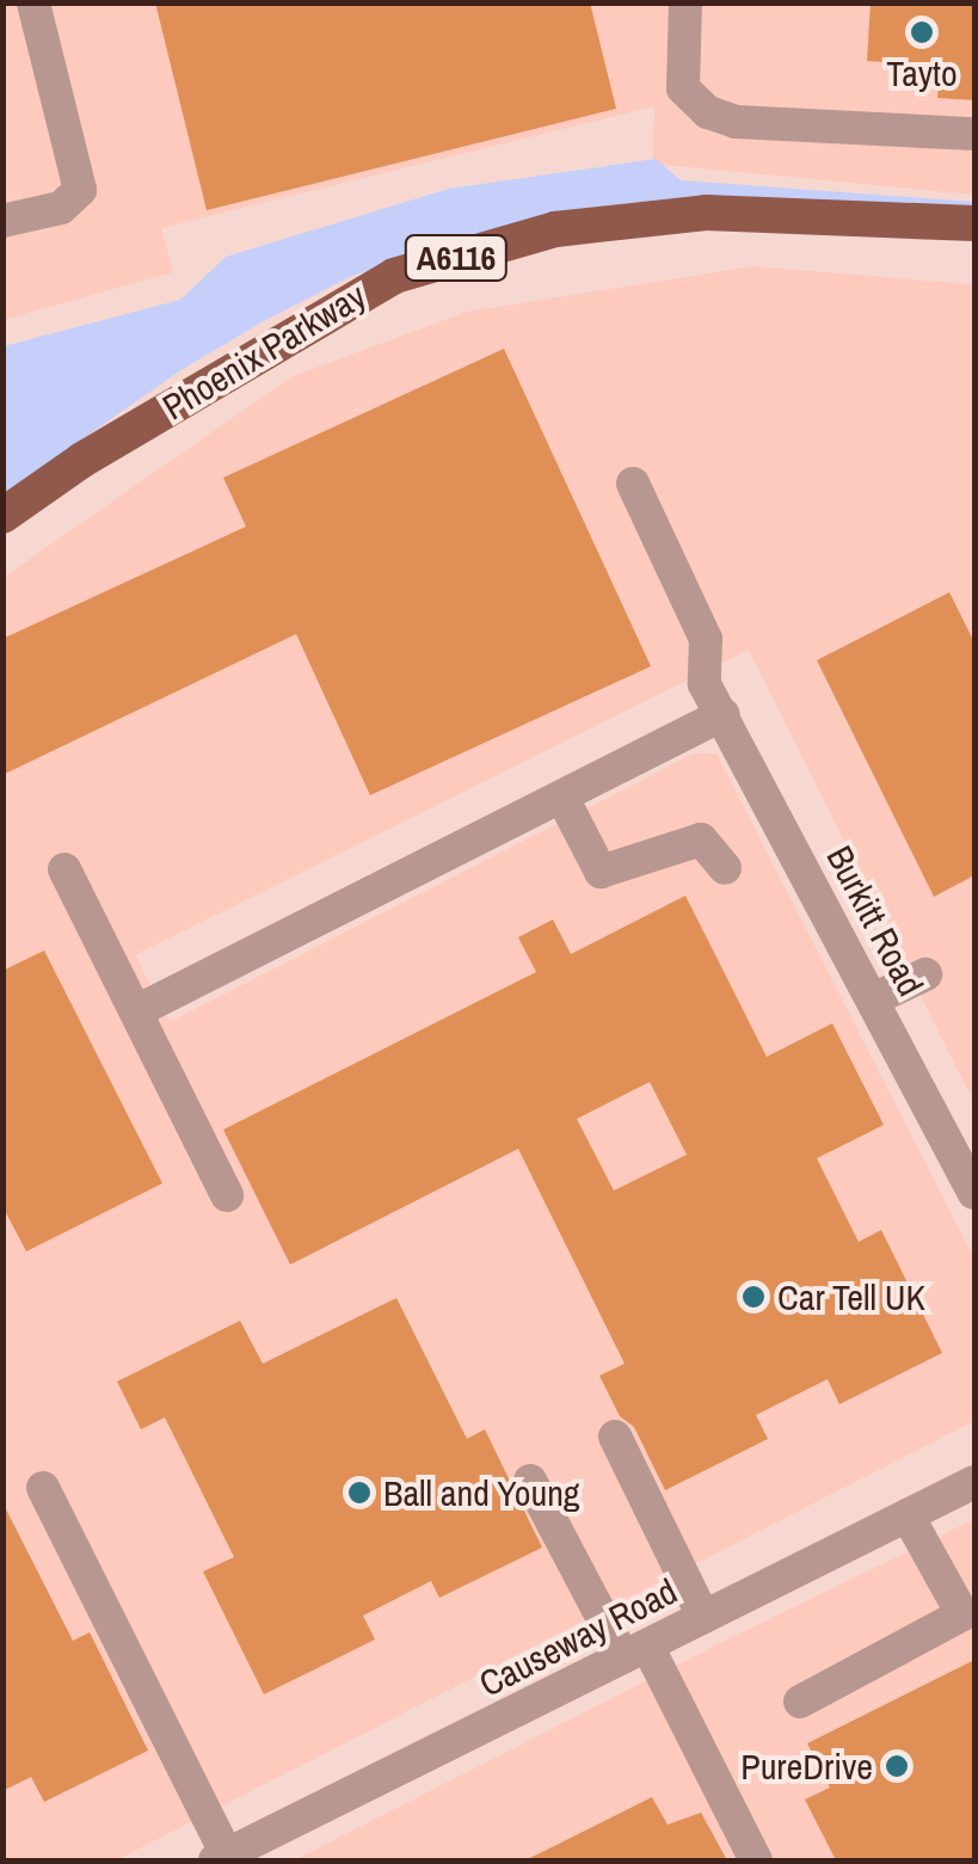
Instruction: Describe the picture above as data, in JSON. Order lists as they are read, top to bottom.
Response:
{
  "streets": {
    "main road": ["A6116", "Phoenix Parkway"],
    "street": ["Burkitt Road", "Causeway Road"]
  },
  "places": [
    "Tayto",
    "Car Tell UK",
    "Ball and Young",
    "PureDrive"
  ]
}
